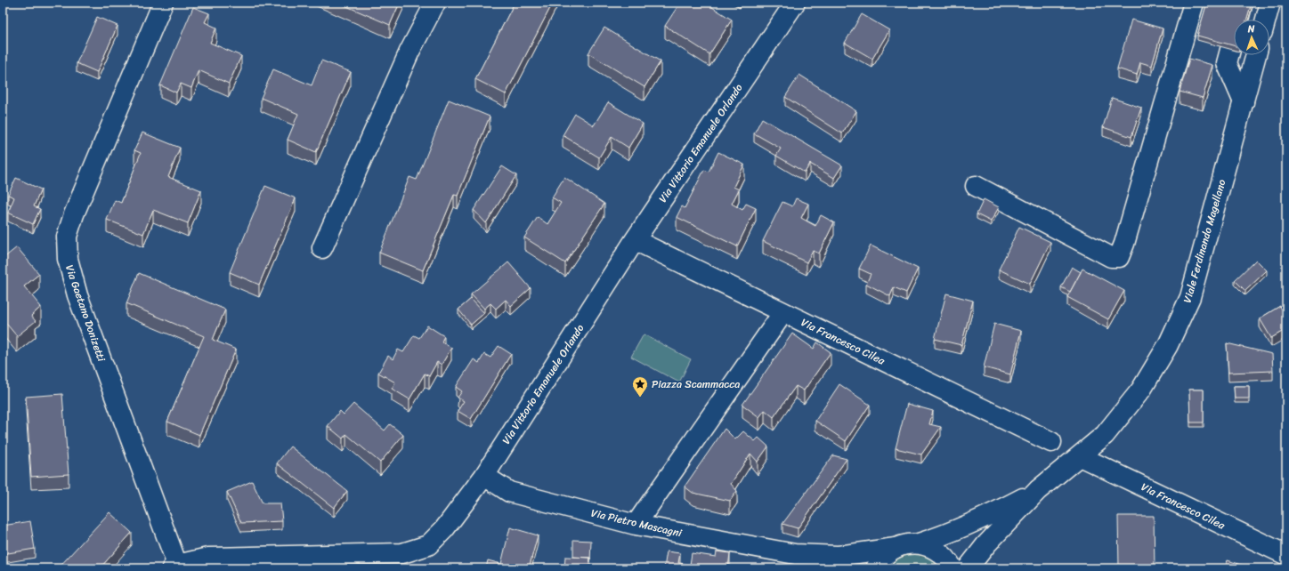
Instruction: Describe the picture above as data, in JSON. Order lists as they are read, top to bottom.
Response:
{
  "streets": {
    "street": [
      "Via Vittorio Emanuele Orlando",
      "Viale Ferdinando Magellano",
      "Via Gaetano Donizetti",
      "Via Francesco Cilea",
      "Via Pietro Mascagni"
    ]
  },
  "crossings": [
    ["Via Vittorio Emanuele Orlando", "Via Gaetano Donizetti"],
    ["Via Vittorio Emanuele Orlando", "Via Francesco Cilea"],
    ["Via Vittorio Emanuele Orlando", "Via Pietro Mascagni"],
    ["Viale Ferdinando Magellano", "Via Francesco Cilea"]
  ],
  "places": {
    "place": ["Piazza Scammacca"]
  },
  "north": "top"
}
